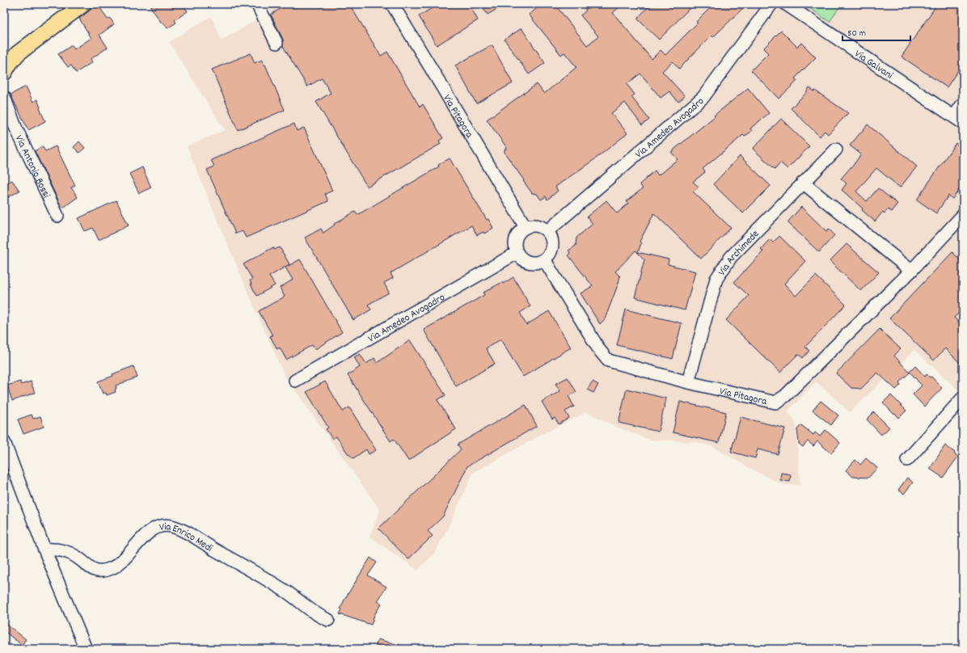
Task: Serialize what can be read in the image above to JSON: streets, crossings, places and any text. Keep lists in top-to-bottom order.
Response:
{
  "streets": {
    "street": [
      "Via Galvani",
      "Via Pitagora",
      "Via Amedeo Avogadro",
      "Via Antonio Rossi",
      "Via Archimede",
      "Via Enrico Medi"
    ]
  },
  "crossings": [
    ["Via Pitagora", "Via Amedeo Avogadro"],
    ["Via Pitagora", "Via Archimede"]
  ],
  "scale_bar": "50 m"
}
